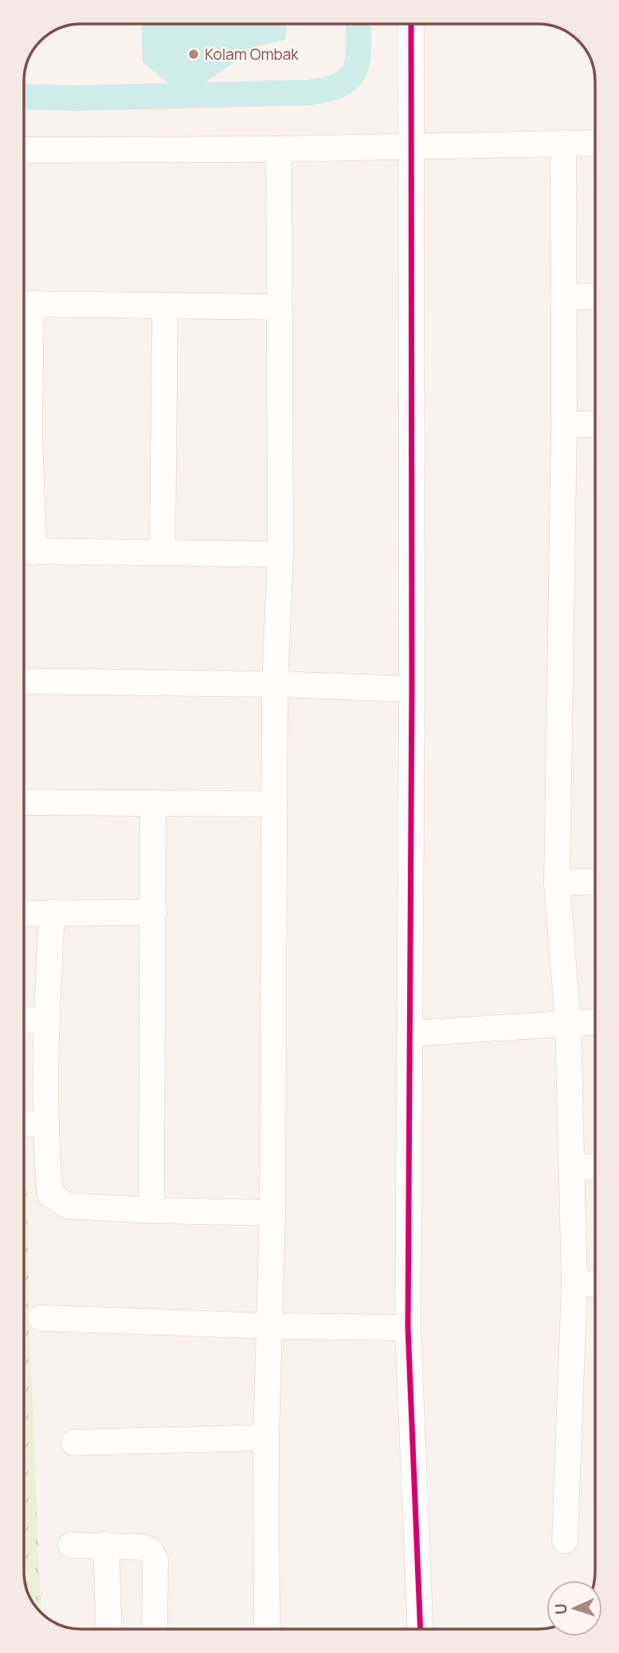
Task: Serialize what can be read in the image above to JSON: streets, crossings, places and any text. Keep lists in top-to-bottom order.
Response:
{
  "places": ["Kolam Ombak"],
  "north": "left"
}
